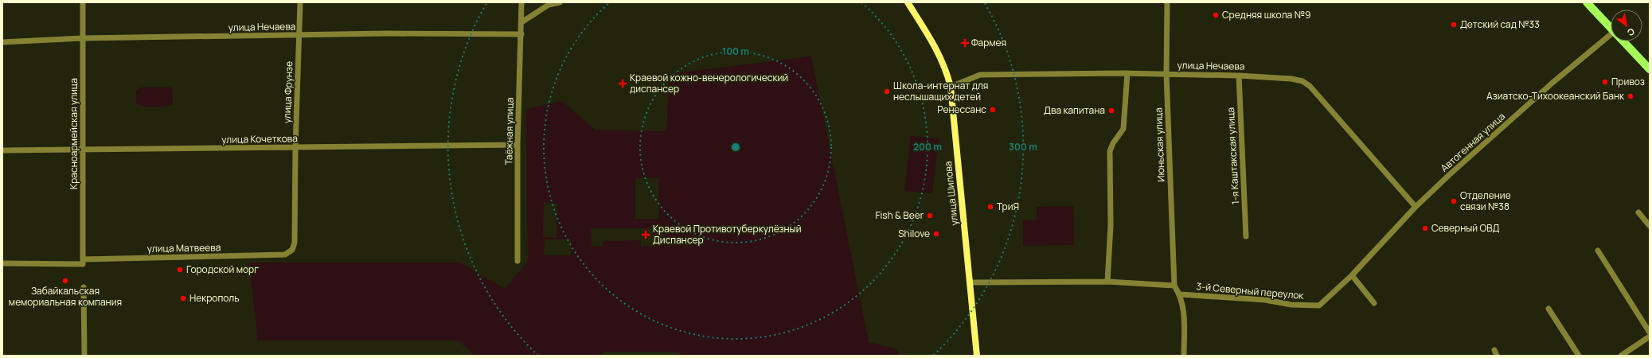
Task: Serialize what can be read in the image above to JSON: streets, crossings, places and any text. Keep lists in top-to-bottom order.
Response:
{
  "streets": {
    "main road": ["улица Шилова"],
    "street": [
      "улица Нечаева",
      "улица Фрунзе",
      "Таёжная улица",
      "Красноармейская улица",
      "улица Кочеткова",
      "Автогенная улица",
      "Июньская улица",
      "1-я Каштакская улица",
      "улица Матвеева",
      "3-й Северный переулок"
    ]
  },
  "crossings": [
    ["улица Нечаева", "улица Фрунзе"],
    ["улица Нечаева", "Таёжная улица"],
    ["улица Нечаева", "Красноармейская улица"],
    ["улица Нечаева", "Автогенная улица"],
    ["улица Нечаева", "Июньская улица"],
    ["улица Нечаева", "1-я Каштакская улица"],
    ["улица Нечаева", "улица Шилова"],
    ["улица Фрунзе", "улица Кочеткова"],
    ["улица Фрунзе", "улица Матвеева"],
    ["Таёжная улица", "улица Кочеткова"],
    ["Красноармейская улица", "улица Кочеткова"],
    ["Красноармейская улица", "улица Матвеева"],
    ["Автогенная улица", "3-й Северный переулок"]
  ],
  "places": {
    "other": [
      "Средняя школа №9",
      "Детский сад №33",
      "Привоз",
      "Школа-интернат для неслышащих детей",
      "Азиатско-Тихоокеанский Банк",
      "Ренессанс",
      "Два капитана",
      "Отделение связи №38",
      "ТриЯ",
      "Fish & Beer",
      "Северный ОВД",
      "Shilove",
      "Городской морг",
      "Забайкальская мемориальная компания",
      "Некрополь"
    ],
    "health": ["Фармея", "Краевой кожно-венерологический диспансер", "Краевой Противотуберкулёзный Диспансер"]
  },
  "north": "bottom right",
  "rings": ["100 m", "200 m", "300 m"]
}
